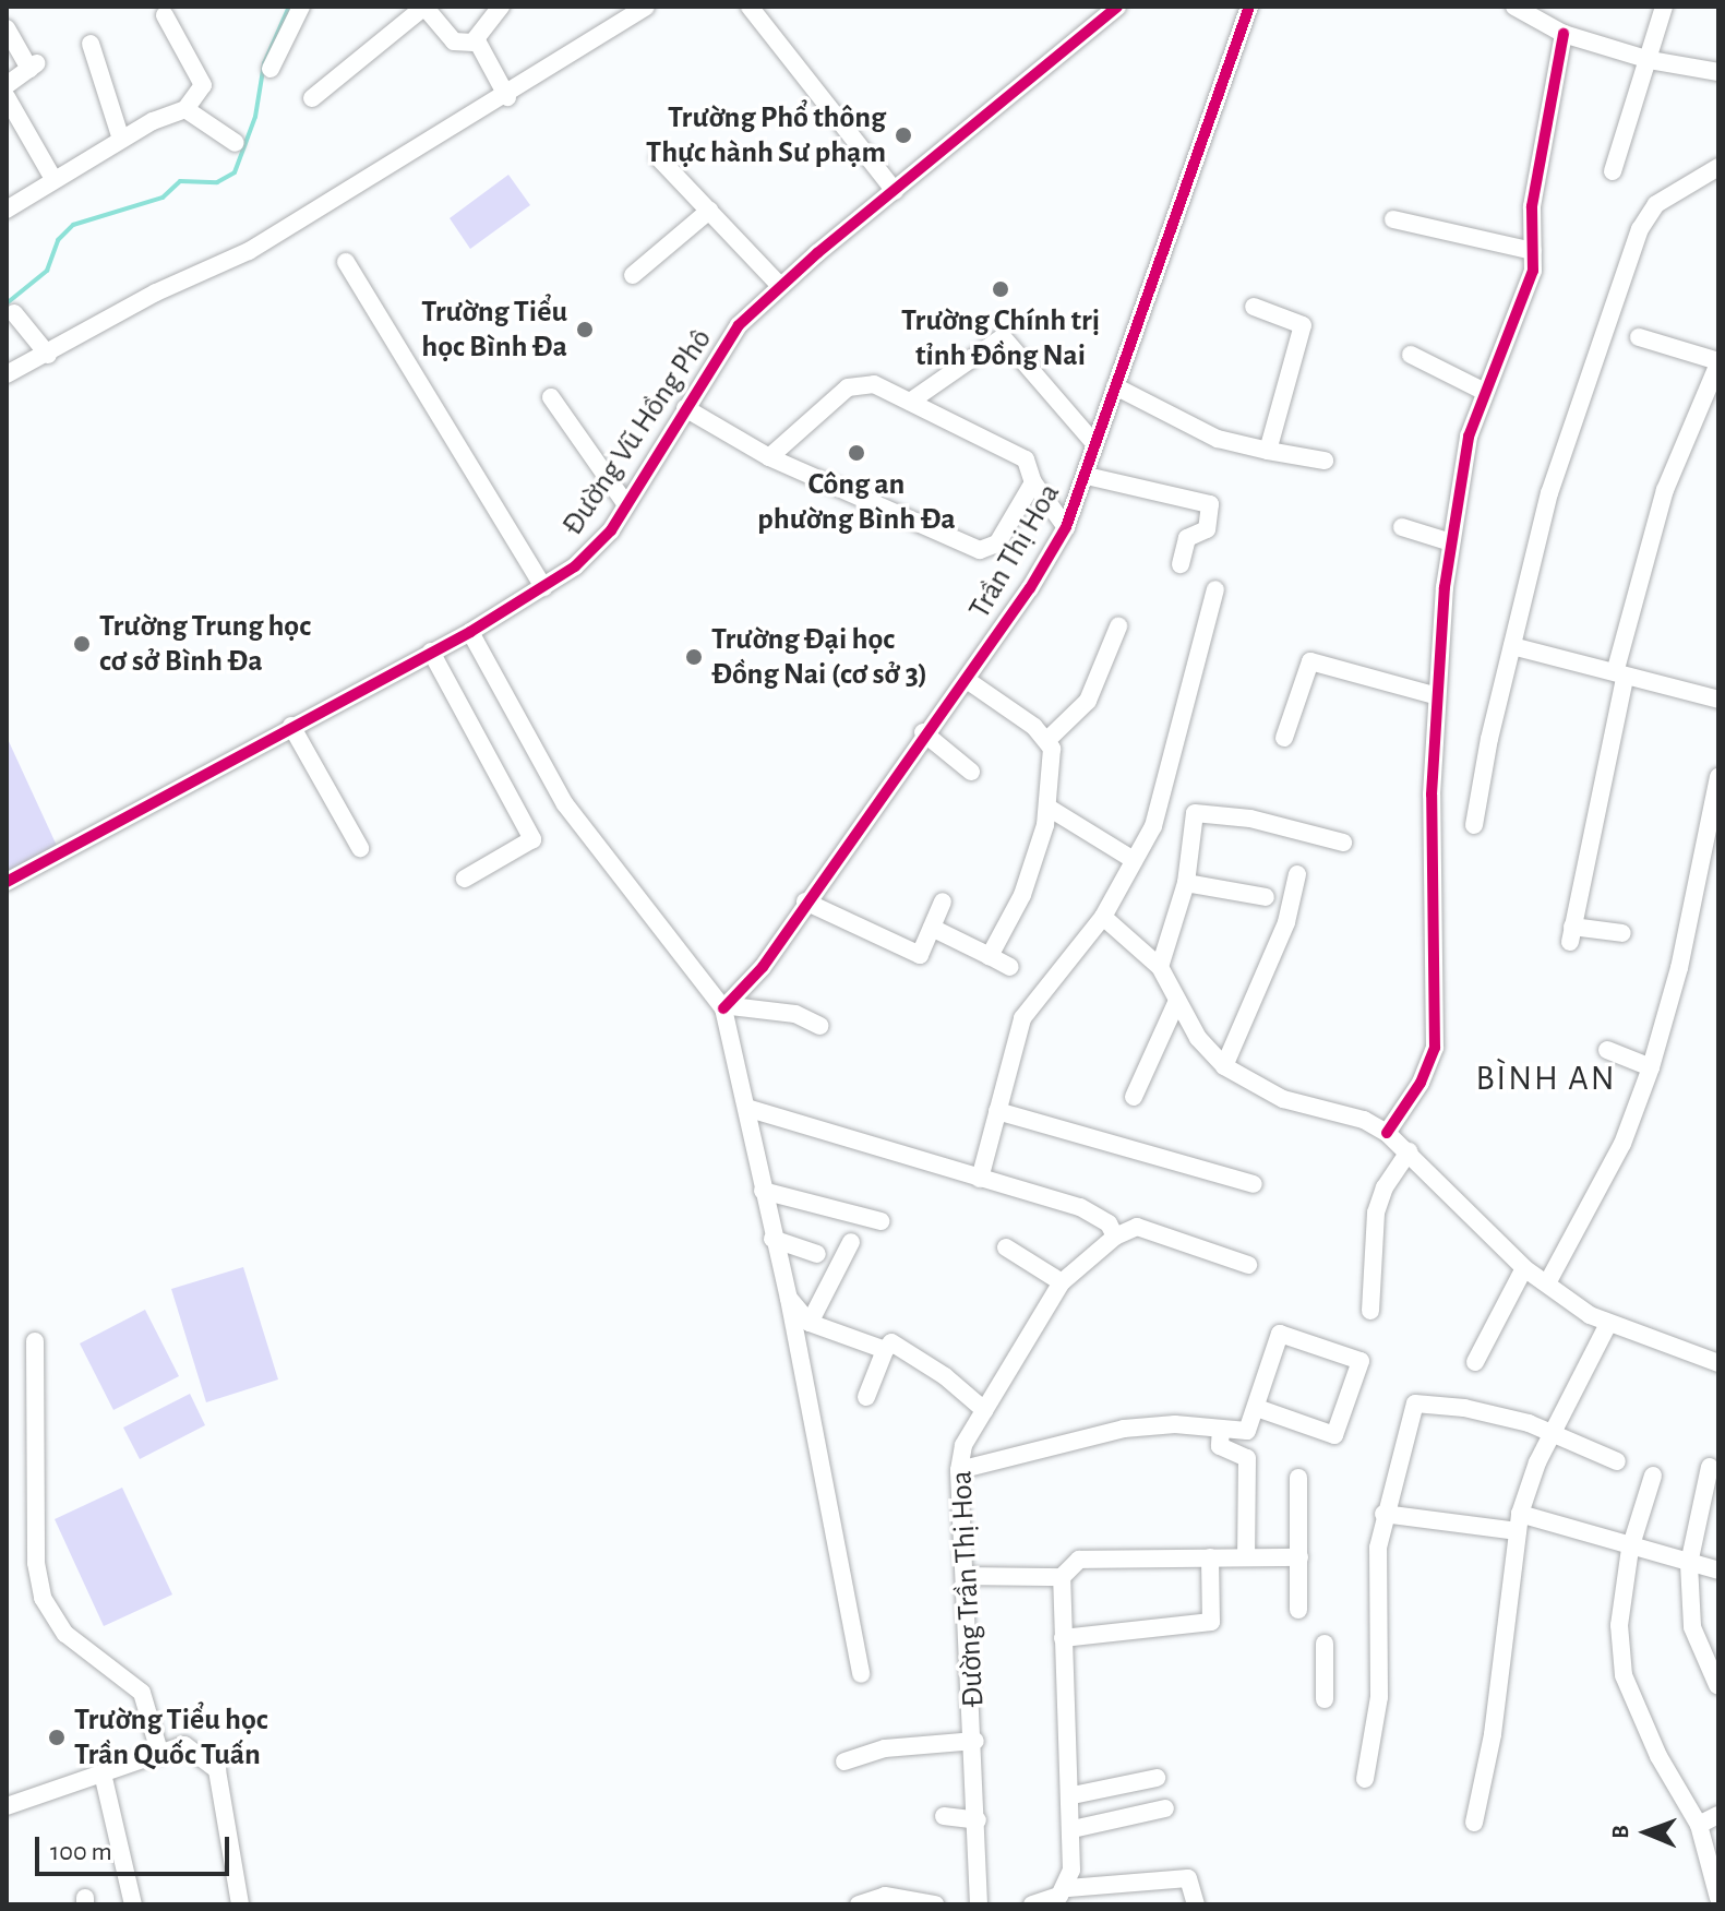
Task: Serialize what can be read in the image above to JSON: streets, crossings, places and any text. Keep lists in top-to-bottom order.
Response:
{
  "streets": {
    "street": ["Đường Vũ Hồng Phô", "Trần Thị Hoa", "Đường Trần Thị Hoa"]
  },
  "districts": ["BÌNH AN"],
  "places": [
    "Trường Phổ thông Thực hành Sư phạm",
    "Trường Chính trị tỉnh Đồng Nai",
    "Trường Tiểu học Bình Đa",
    "Công an phường Bình Đa",
    "Trường Trung học cơ sở Bình Đa",
    "Trường Đại học Đồng Nai (cơ sở 3)",
    "Trường Tiểu học Trần Quốc Tuấn"
  ],
  "scale_bar": "100 m",
  "north": "left"
}
